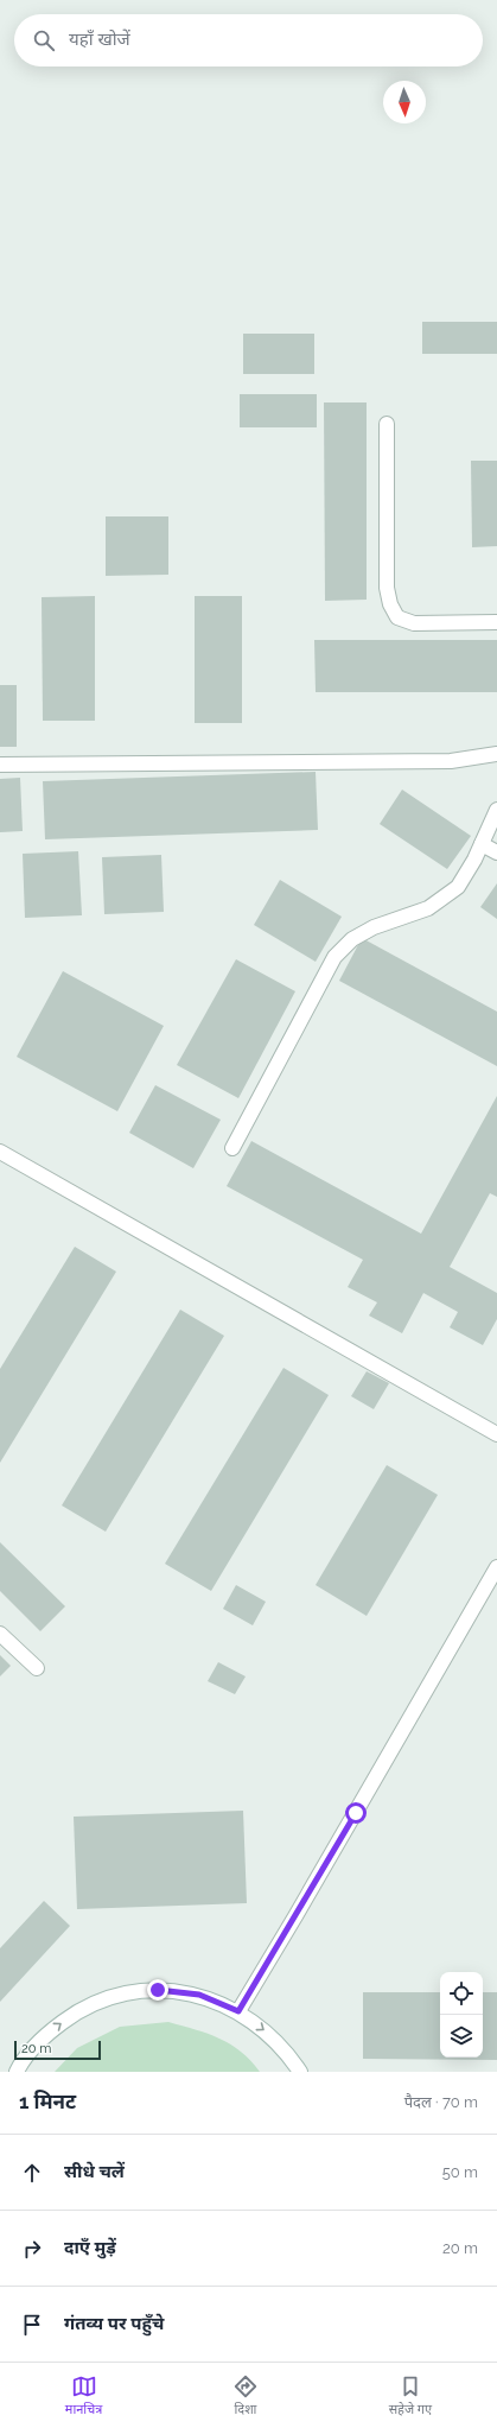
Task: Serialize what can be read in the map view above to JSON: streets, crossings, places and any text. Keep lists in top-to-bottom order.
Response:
{
  "scale_bar": "20 m",
  "north": "bottom",
  "page": {
    "search": "यहाँ खोजें",
    "scale": "20 m",
    "heading": ["1 मिनट", "पैदल · 70 m"],
    "list": [
      ["सीधे चलें", "50 m"],
      ["दाएँ मुड़ें", "20 m"],
      "गंतव्य पर पहुँचे"
    ],
    "nav": ["मानचित्र", "दिशा", "सहेजे गए"]
  }
}
